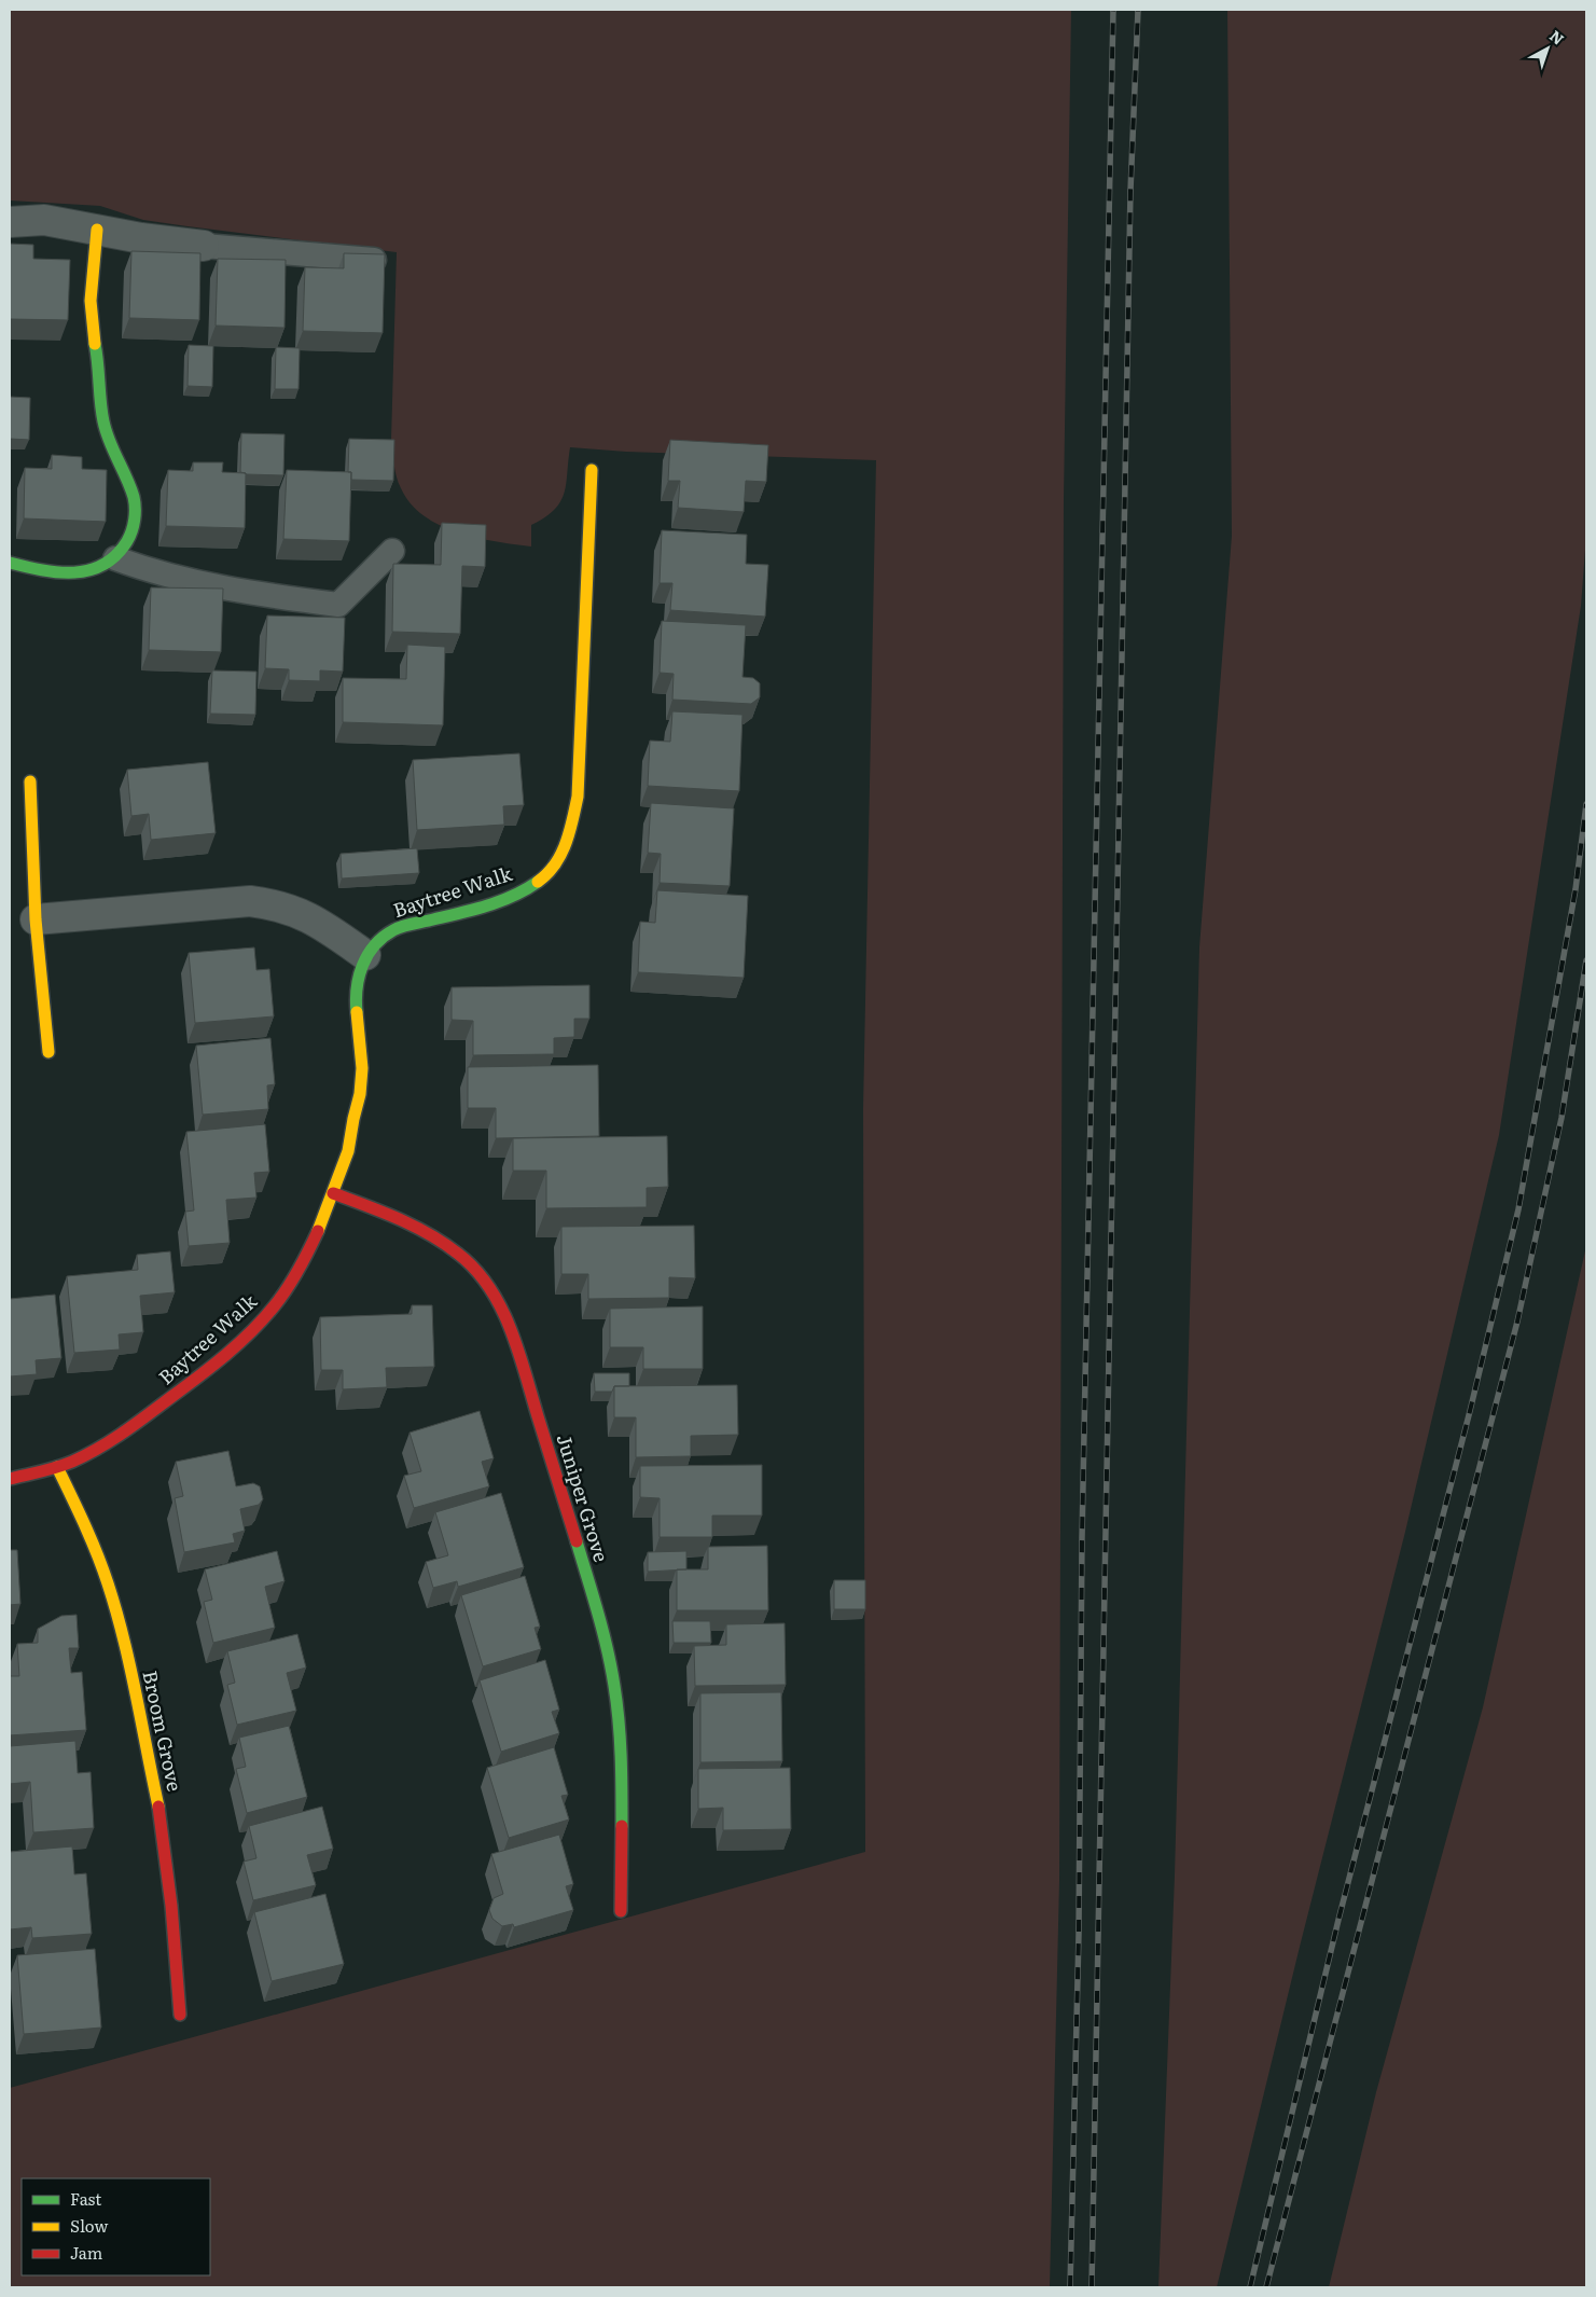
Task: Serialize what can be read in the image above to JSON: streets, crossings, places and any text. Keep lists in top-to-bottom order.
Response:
{
  "streets": {
    "street": ["Baytree Walk", "Juniper Grove", "Broom Grove"]
  },
  "crossings": [
    ["Baytree Walk", "Juniper Grove"],
    ["Baytree Walk", "Broom Grove"]
  ],
  "legend": ["Fast", "Slow", "Jam"],
  "north": "top right"
}
